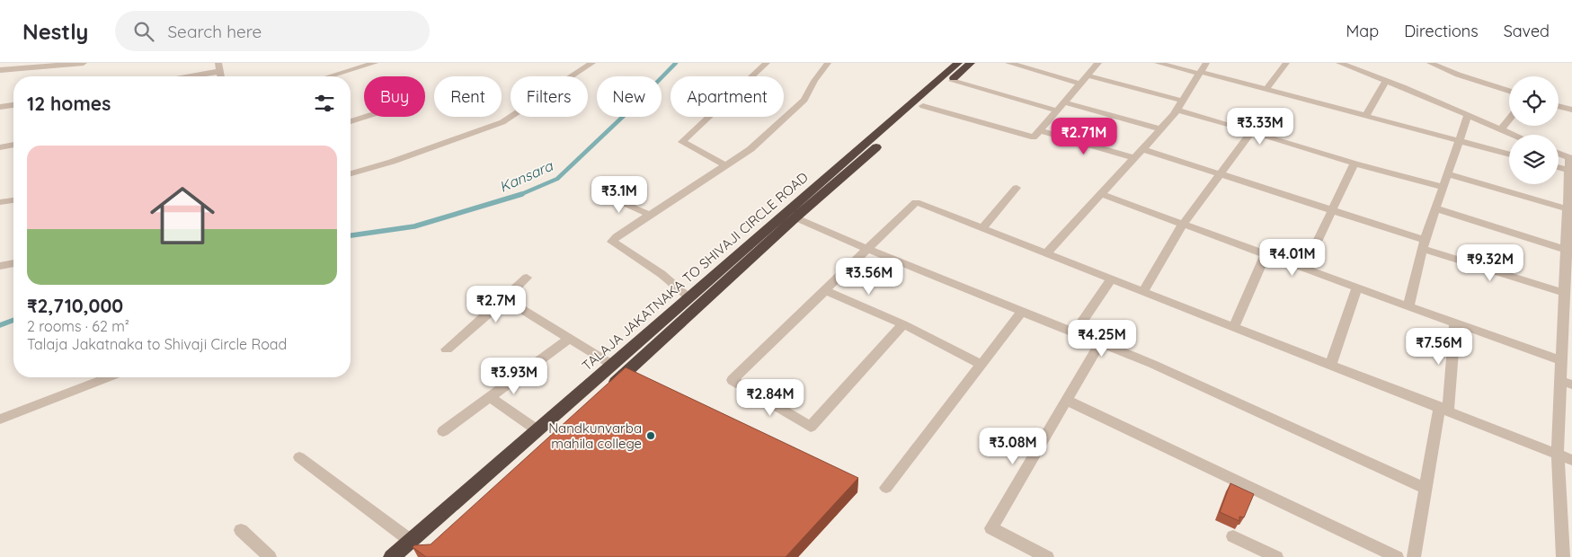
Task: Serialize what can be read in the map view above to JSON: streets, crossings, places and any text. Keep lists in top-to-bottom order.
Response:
{
  "streets": {
    "highway": ["TALAJA JAKATNAKA TO SHIVAJI CIRCLE ROAD"]
  },
  "water": ["Kansara"],
  "places": ["Nandkunvarba mahila college"],
  "page": {
    "header": "Nestly",
    "search": "Search here",
    "nav": ["Map", "Directions", "Saved"],
    "chip": [
      "Buy",
      "Rent",
      "Filters",
      "New",
      "Apartment"
    ],
    "heading": "12 homes",
    "price": [
      "₹3.33M",
      "₹2.71M",
      "₹3.1M",
      "₹4.01M",
      "₹9.32M",
      "₹3.56M",
      "₹2.7M",
      "₹4.25M",
      "₹7.56M",
      "₹3.93M",
      "₹2.84M",
      "₹3.08M"
    ],
    "list": [
      {
        "name": "₹2,710,000",
        "note": "2 rooms · 62 m² · Talaja Jakatnaka to Shivaji Circle Road"
      }
    ]
  }
}
